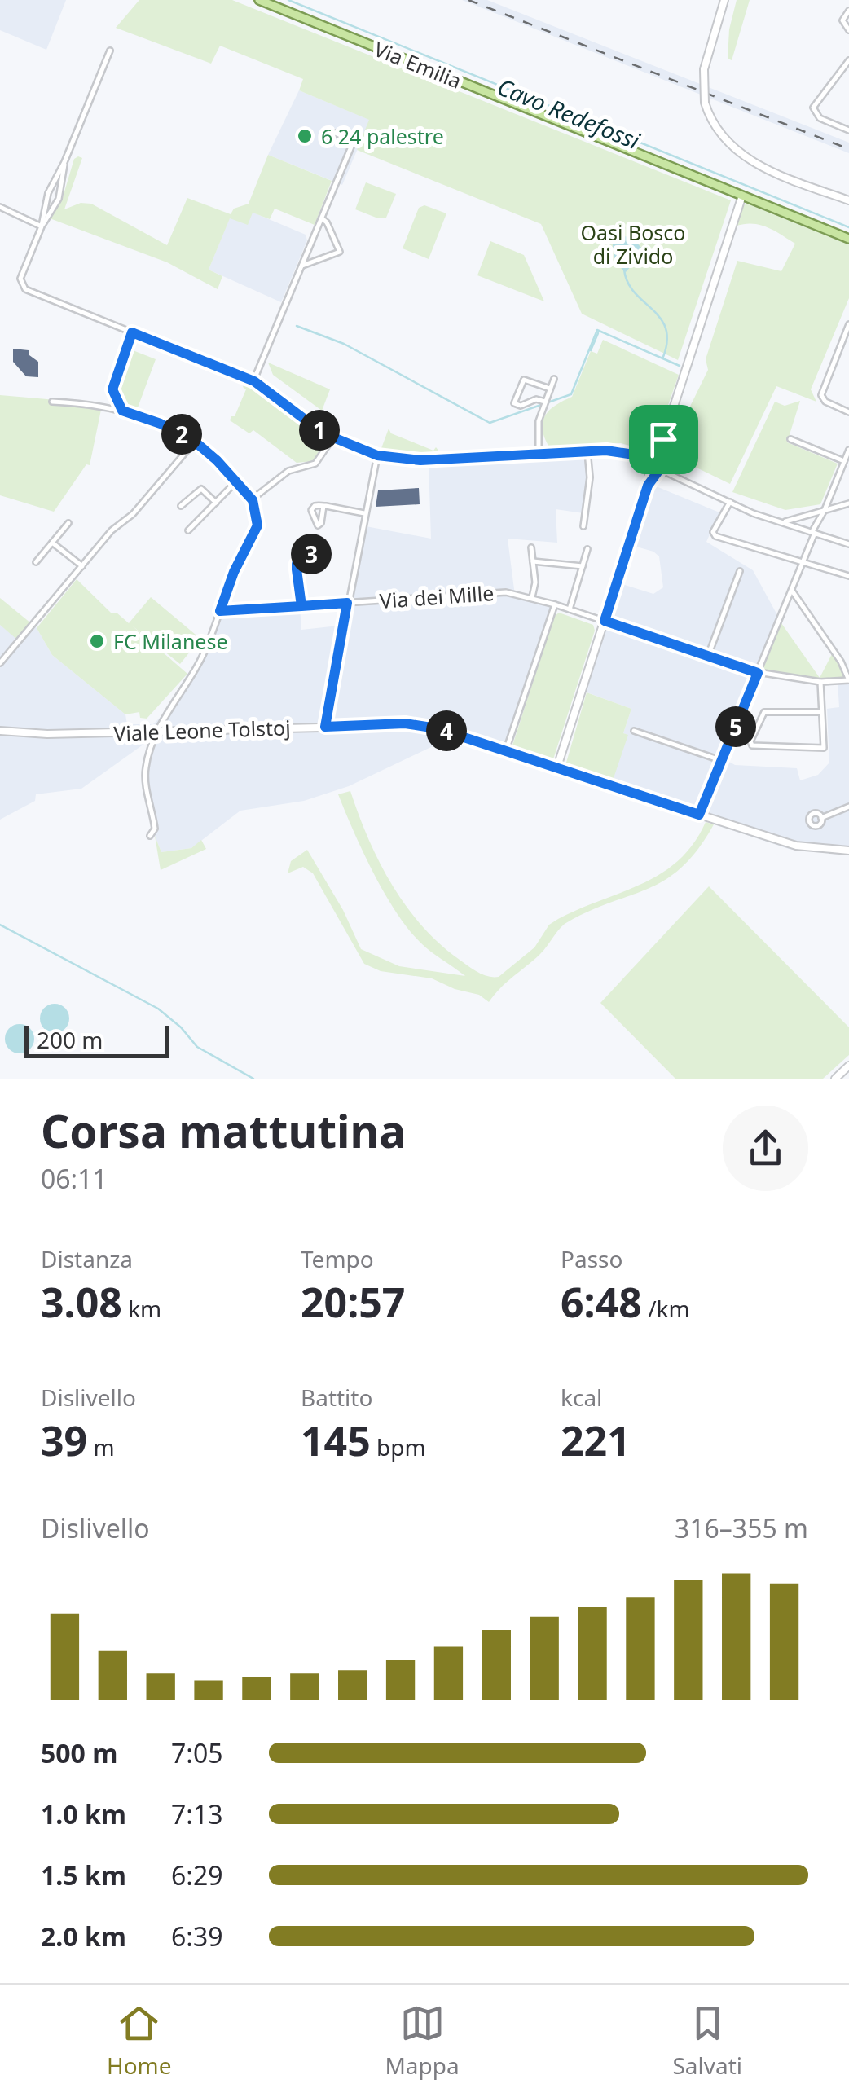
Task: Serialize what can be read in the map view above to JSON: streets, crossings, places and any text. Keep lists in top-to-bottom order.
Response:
{
  "streets": {
    "main road": ["Via Emilia"],
    "street": ["Via dei Mille", "Viale Leone Tolstoj"]
  },
  "water": ["Cavo Redefossi"],
  "parks": ["Oasi Bosco di Zivido"],
  "places": ["6 24 palestre", "FC Milanese"],
  "scale_bar": "200 m",
  "page": {
    "pins": [
      "1",
      "2",
      "3",
      "5",
      "4"
    ],
    "scale": "200 m",
    "heading": ["Corsa mattutina", "06:11"],
    "stats": [
      ["Distanza", "3.08 km"],
      ["Tempo", "20:57"],
      ["Passo", "6:48 /km"],
      ["Dislivello", "39 m"],
      ["Battito", "145 bpm"],
      ["kcal", "221"]
    ],
    "chart": ["Dislivello", "316–355 m"],
    "list": [
      {
        "name": "500 m",
        "note": "7:05"
      },
      {
        "name": "1.0 km",
        "note": "7:13"
      },
      {
        "name": "1.5 km",
        "note": "6:29"
      },
      {
        "name": "2.0 km",
        "note": "6:39"
      }
    ],
    "tabs": ["Home", "Mappa", "Salvati"]
  }
}
